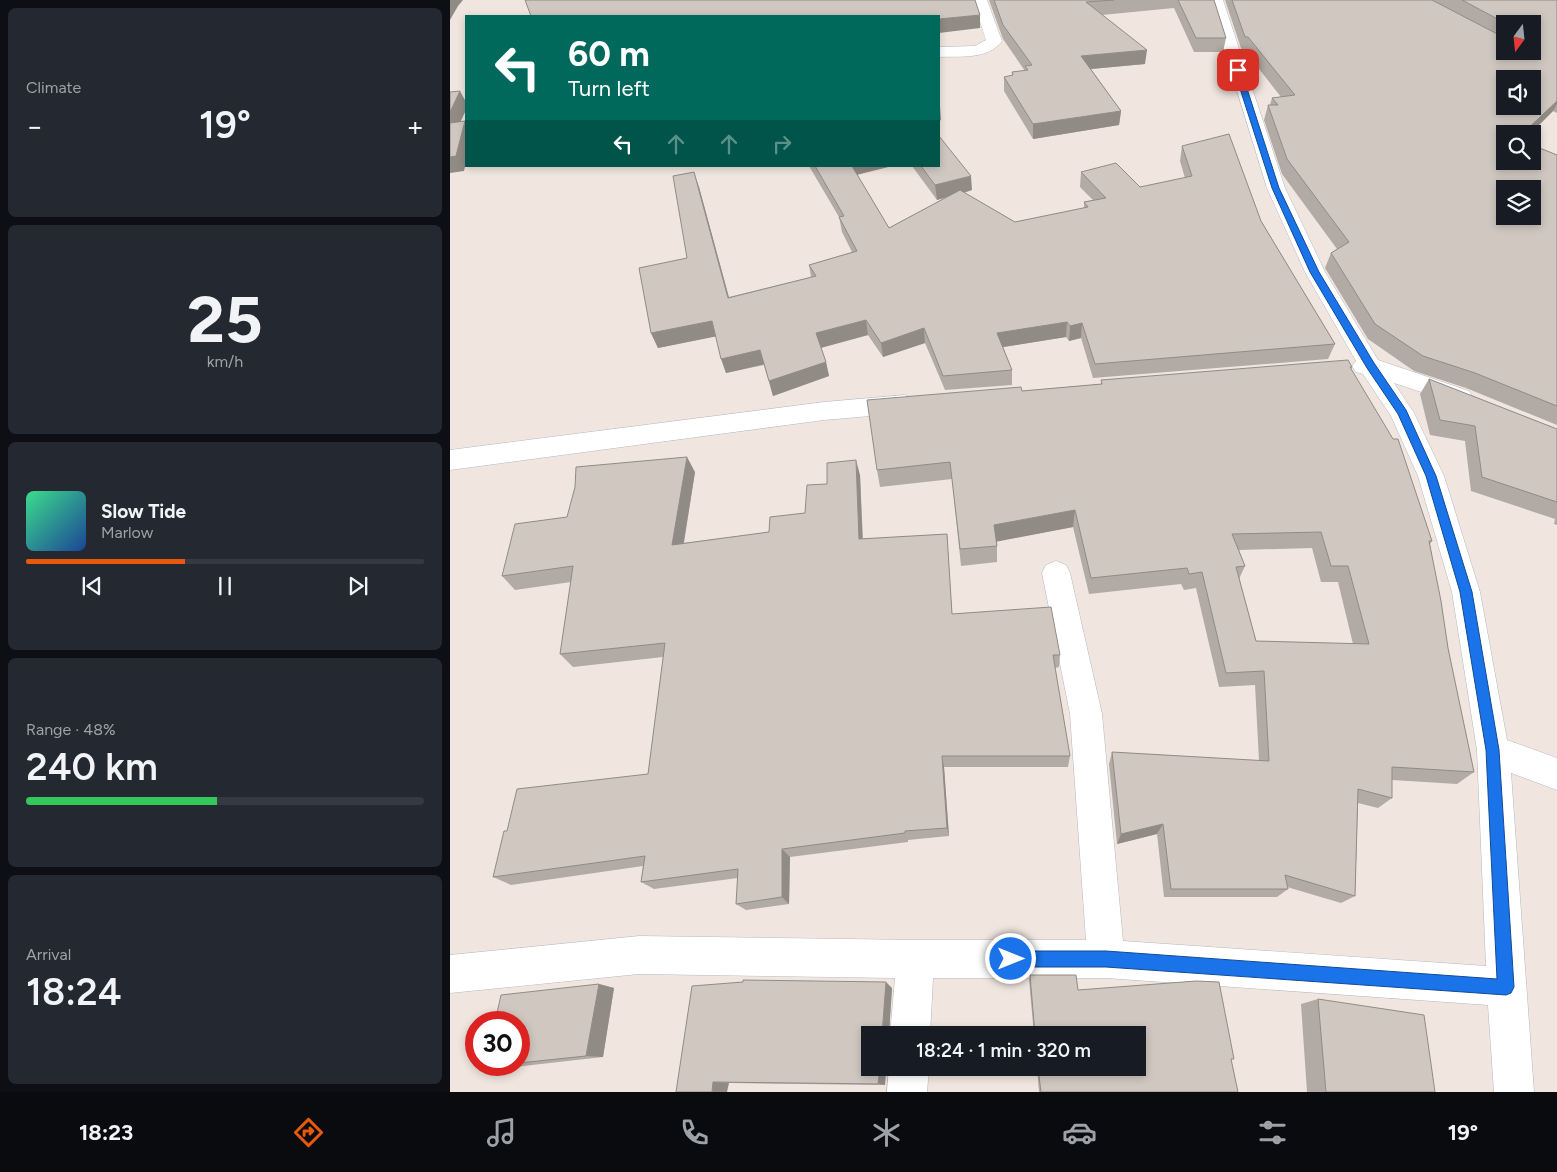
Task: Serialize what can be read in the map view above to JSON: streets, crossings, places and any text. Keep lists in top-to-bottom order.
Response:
{
  "north": "bottom",
  "page": {
    "tile": [
      "Climate",
      ["25", "km/h"],
      ["Range · 48%", "240 km"],
      ["Arrival", "18:24"]
    ],
    "turn": ["60 m", "Turn left"],
    "heat": ["−", "19°", "+"],
    "song": ["Slow Tide", "Marlow"],
    "limit": "30",
    "trip": "18:24 · 1 min · 320 m",
    "tabs": ["18:23", "19°"]
  }
}
